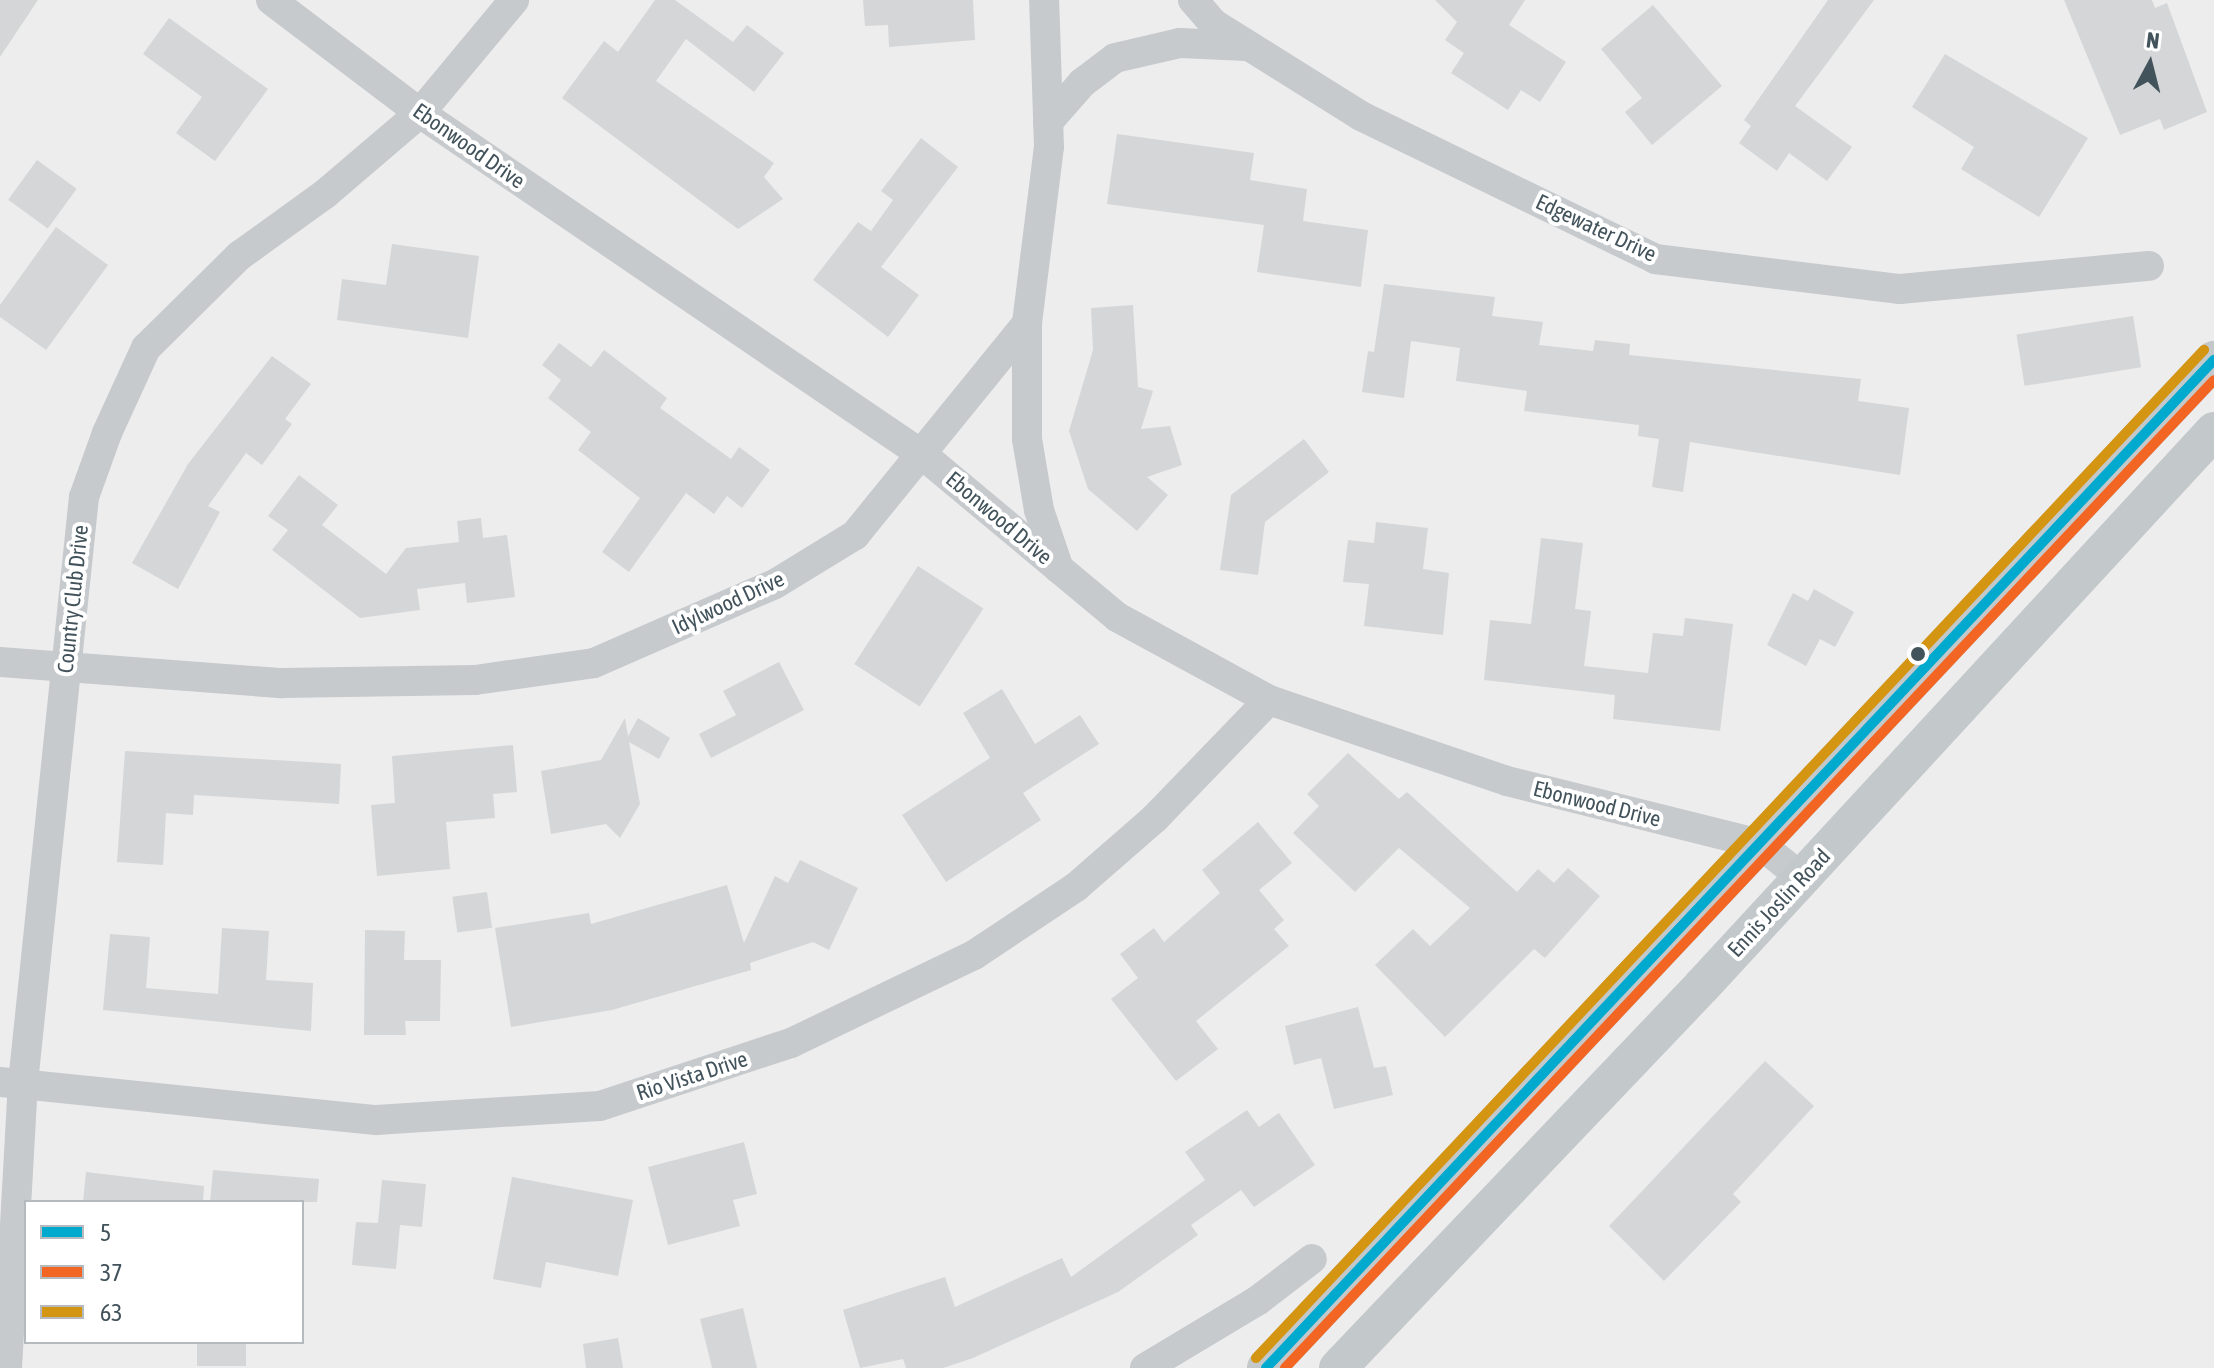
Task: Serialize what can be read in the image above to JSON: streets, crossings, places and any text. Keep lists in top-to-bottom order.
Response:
{
  "streets": {
    "main road": ["Ennis Joslin Road"],
    "street": [
      "Ebonwood Drive",
      "Edgewater Drive",
      "Country Club Drive",
      "Idylwood Drive",
      "Rio Vista Drive"
    ]
  },
  "crossings": [
    ["Ebonwood Drive", "Country Club Drive"],
    ["Ebonwood Drive", "Idylwood Drive"],
    ["Ebonwood Drive", "Ennis Joslin Road"],
    ["Ebonwood Drive", "Rio Vista Drive"],
    ["Country Club Drive", "Idylwood Drive"],
    ["Country Club Drive", "Rio Vista Drive"]
  ],
  "lines": ["transit line 63", "transit line 5", "transit line 37"],
  "legend": ["5", "37", "63"],
  "north": "top"
}
